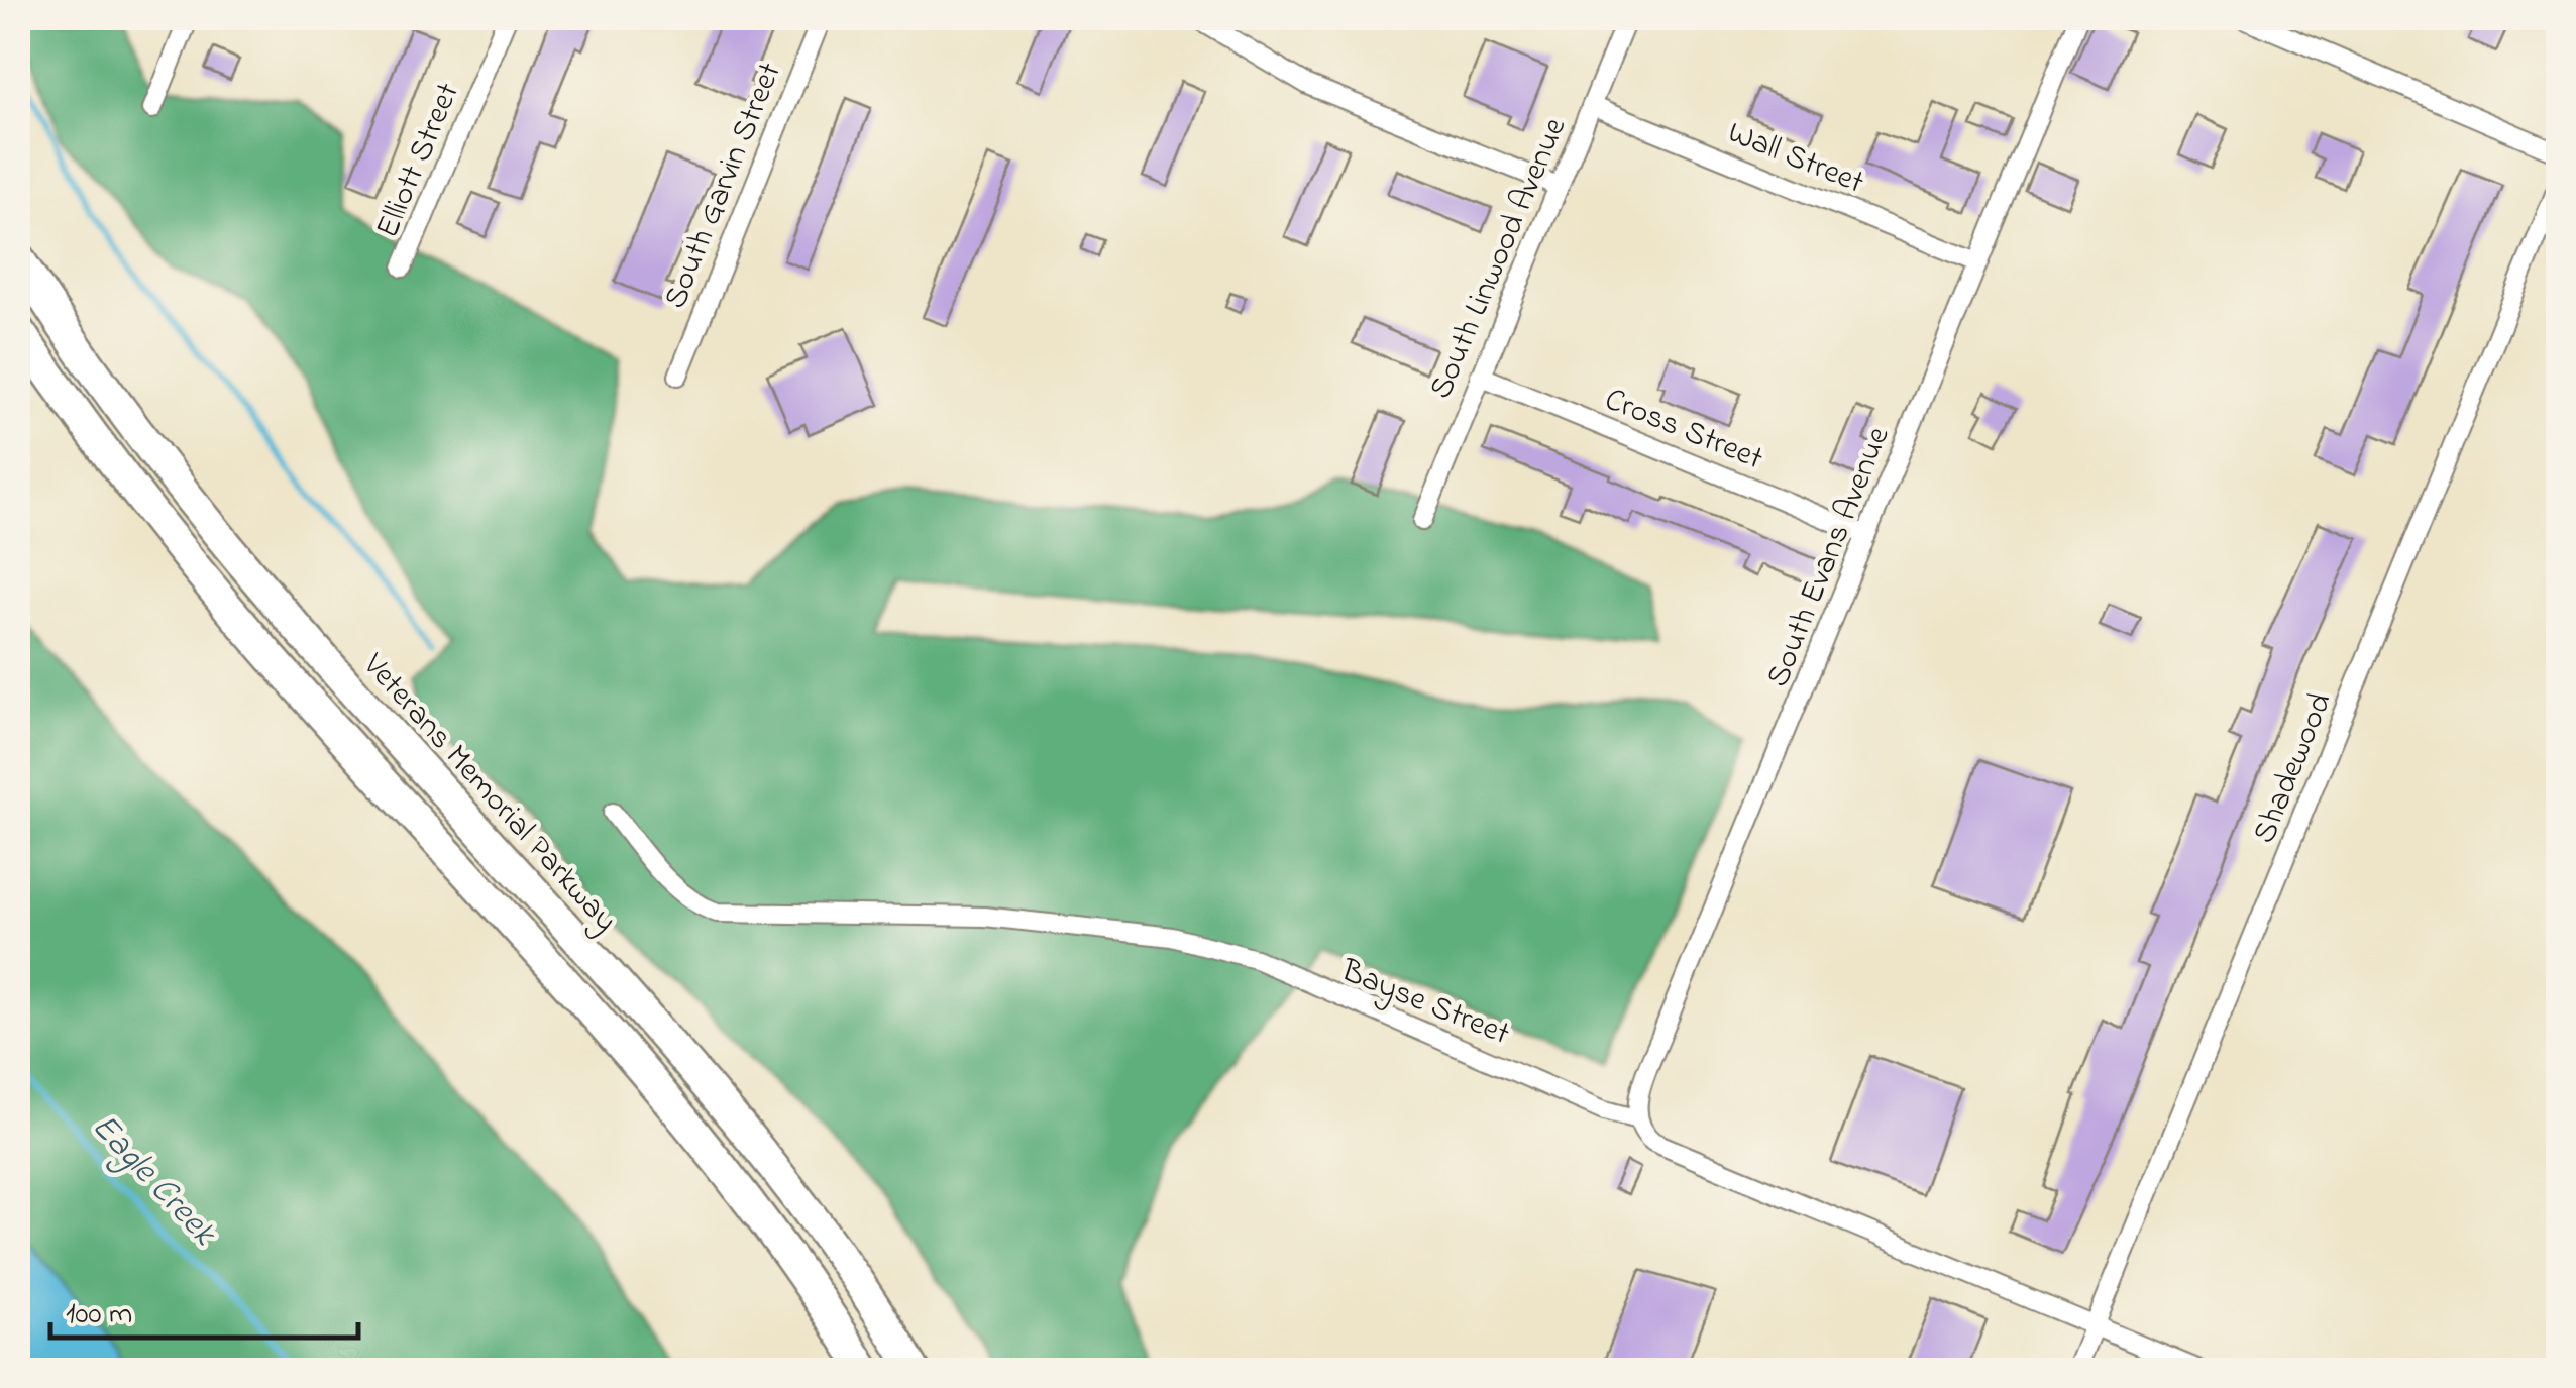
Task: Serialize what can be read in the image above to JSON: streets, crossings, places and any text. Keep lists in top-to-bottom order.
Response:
{
  "streets": {
    "highway": ["Veterans Memorial Parkway"],
    "street": [
      "Wall Street",
      "Elliott Street",
      "South Garvin Street",
      "South Linwood Avenue",
      "Cross Street",
      "South Evans Avenue",
      "Shadewood",
      "Bayse Street"
    ]
  },
  "crossings": [
    ["Wall Street", "South Linwood Avenue"],
    ["Wall Street", "South Evans Avenue"],
    ["South Linwood Avenue", "Cross Street"],
    ["Cross Street", "South Evans Avenue"],
    ["South Evans Avenue", "Bayse Street"],
    ["Shadewood", "Bayse Street"]
  ],
  "water": ["Eagle Creek"],
  "scale_bar": "100 m"
}
